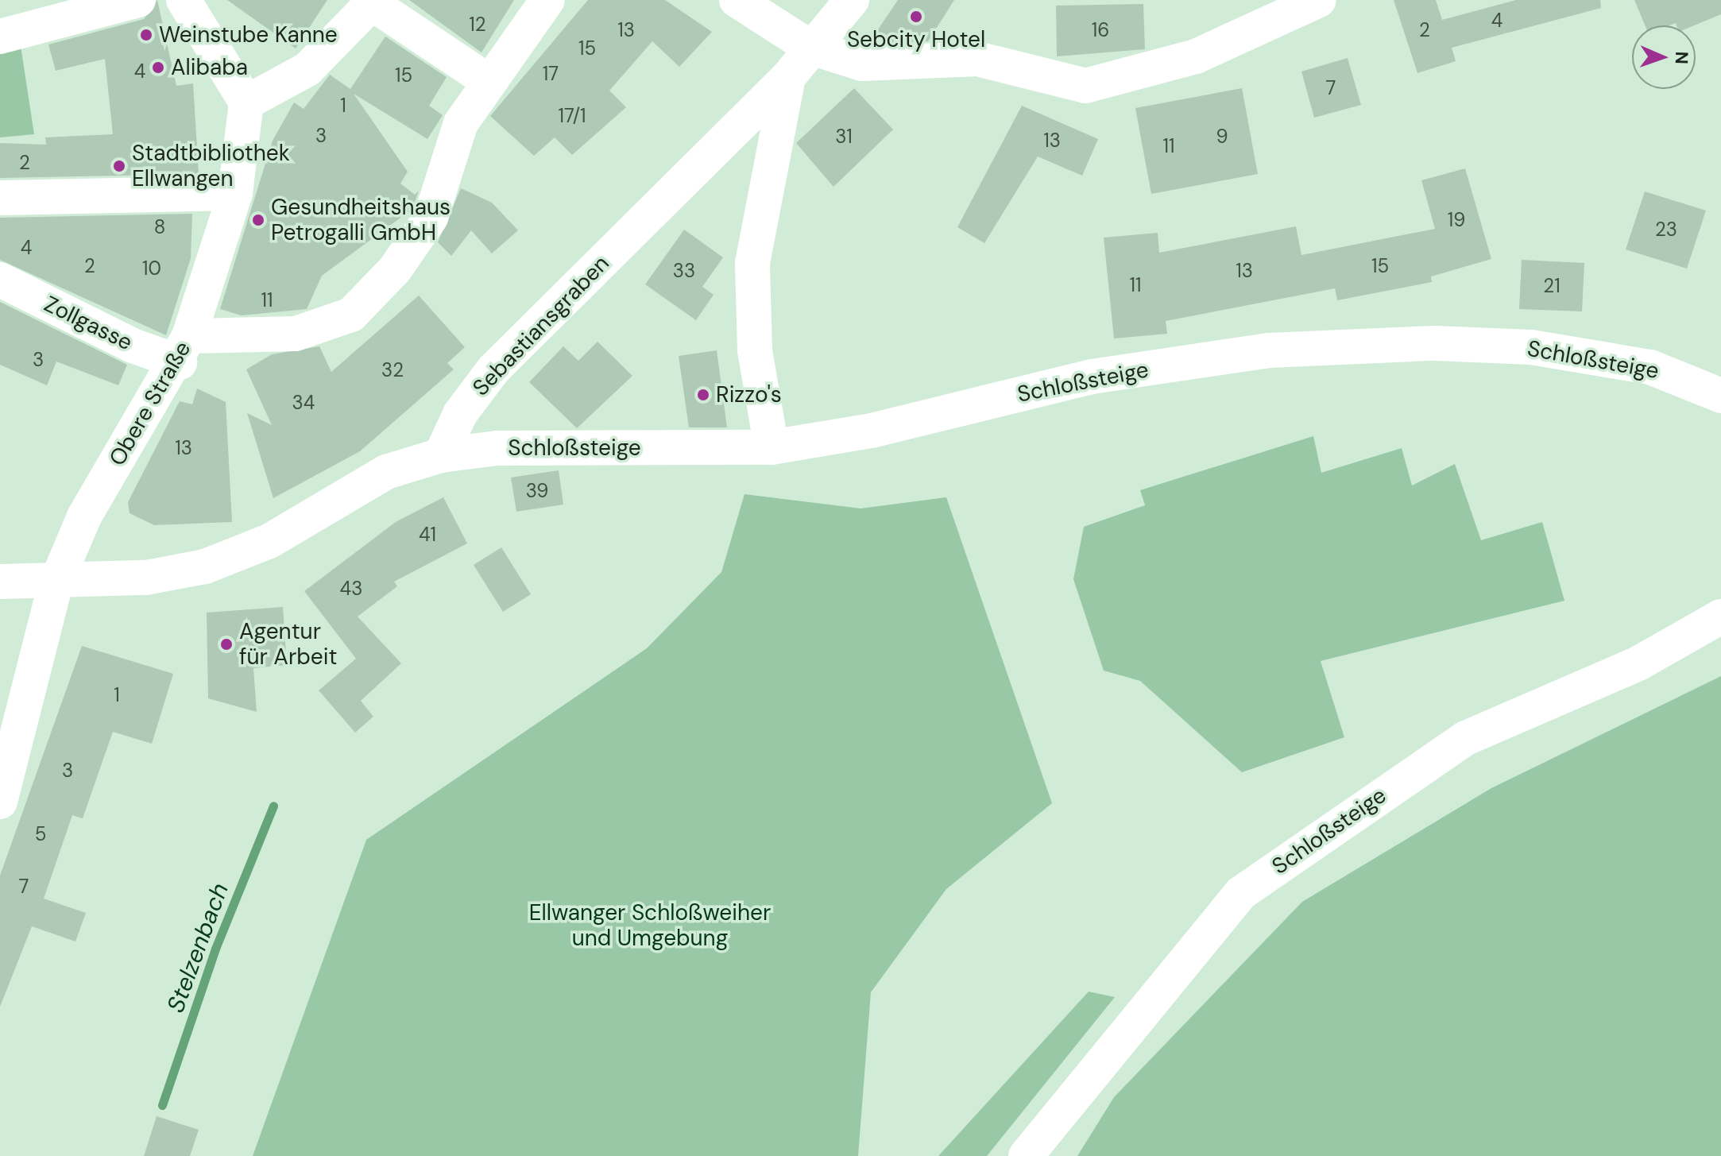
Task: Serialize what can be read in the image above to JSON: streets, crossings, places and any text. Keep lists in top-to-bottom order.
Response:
{
  "streets": {
    "street": [
      "Zollgasse",
      "Sebastiansgraben",
      "Schloßsteige",
      "Obere Straße"
    ]
  },
  "crossings": [
    ["Zollgasse", "Obere Straße"],
    ["Sebastiansgraben", "Schloßsteige"]
  ],
  "water": ["Stelzenbach"],
  "parks": ["Ellwanger Schloßweiher und Umgebung"],
  "places": [
    "Sebcity Hotel",
    "Weinstube Kanne",
    "Alibaba",
    "Stadtbibliothek Ellwangen",
    "Gesundheitshaus Petrogalli GmbH",
    "Rizzo's",
    "Agentur für Arbeit"
  ],
  "house_numbers": [
    "4",
    "12",
    "13",
    "16",
    "2",
    "15",
    "4",
    "17",
    "15",
    "7",
    "1",
    "17/1",
    "3",
    "31",
    "9",
    "13",
    "11",
    "2",
    "19",
    "8",
    "23",
    "4",
    "2",
    "15",
    "10",
    "33",
    "13",
    "11",
    "21",
    "11",
    "3",
    "32",
    "34",
    "13",
    "39",
    "41",
    "43",
    "1",
    "3",
    "5",
    "7"
  ],
  "north": "right"
}
